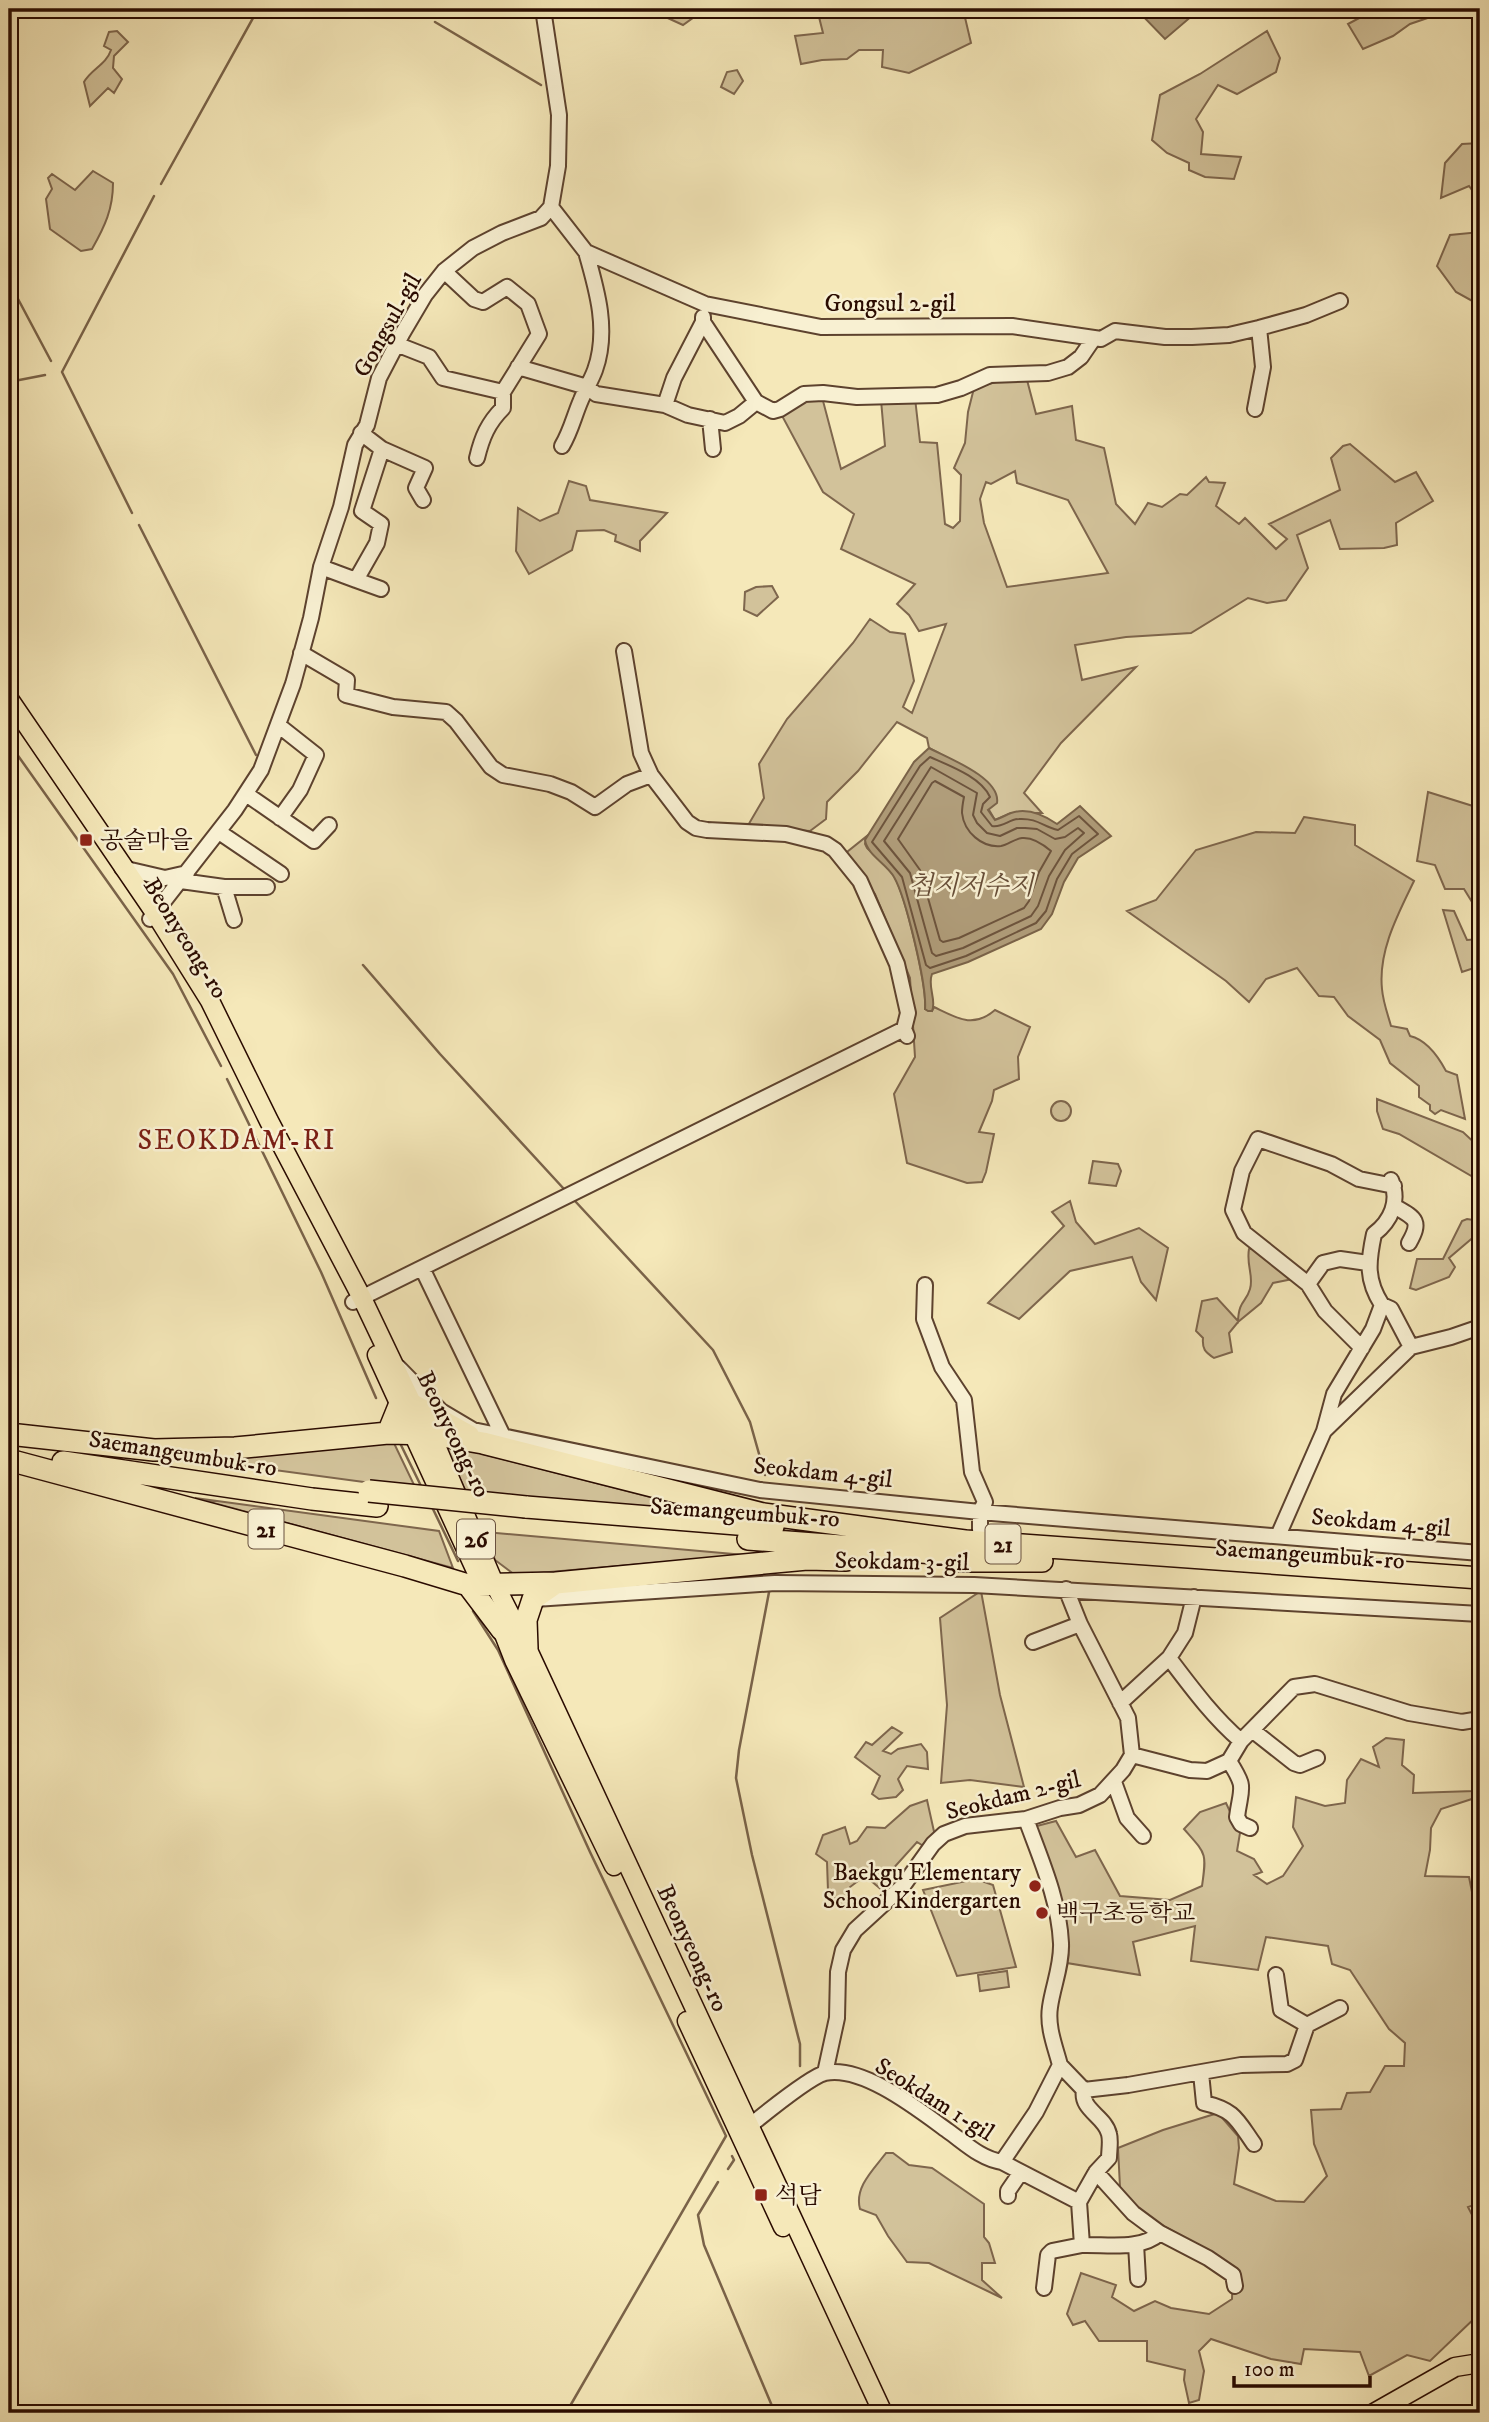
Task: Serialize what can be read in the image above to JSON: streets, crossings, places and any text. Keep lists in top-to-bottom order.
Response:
{
  "streets": {
    "highway": ["Saemangeumbuk-ro", "21"],
    "main road": ["Beonyeong-ro", "26"],
    "street": [
      "Gongsul 2-gil",
      "Gongsul-gil",
      "Seokdam 4-gil",
      "Seokdam 3-gil",
      "Seokdam 2-gil",
      "Seokdam 1-gil"
    ]
  },
  "crossings": [
    ["Gongsul 2-gil", "Gongsul-gil"],
    ["Gongsul-gil", "Beonyeong-ro"],
    ["Beonyeong-ro", "Seokdam 4-gil"],
    ["Beonyeong-ro", "21"],
    ["Saemangeumbuk-ro", "21"],
    ["Seokdam 4-gil", "21"],
    ["21", "Seokdam 3-gil"],
    ["Seokdam 2-gil", "Seokdam 1-gil"]
  ],
  "districts": ["SEOKDAM-RI"],
  "water": ["첩지저수지"],
  "places": {
    "transit": ["공술마을", "석담"],
    "other": ["Baekgu Elementary School Kindergarten", "백구초등학교"]
  },
  "scale_bar": "100 m"
}
